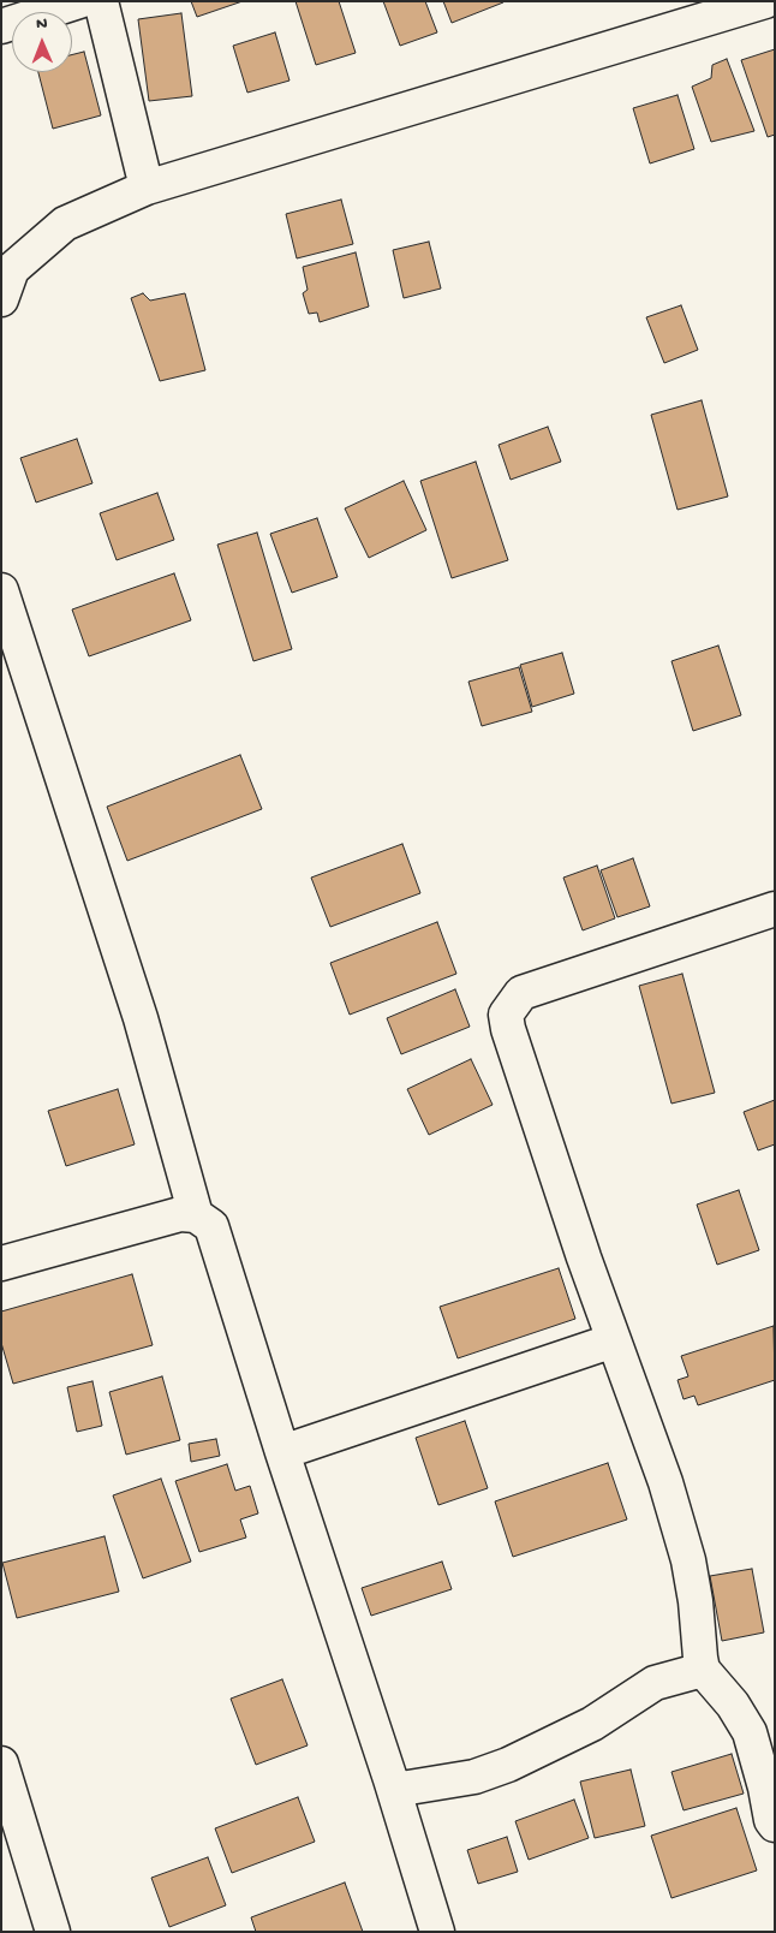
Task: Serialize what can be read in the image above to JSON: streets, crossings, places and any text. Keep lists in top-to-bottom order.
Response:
{
  "north": "top"
}
